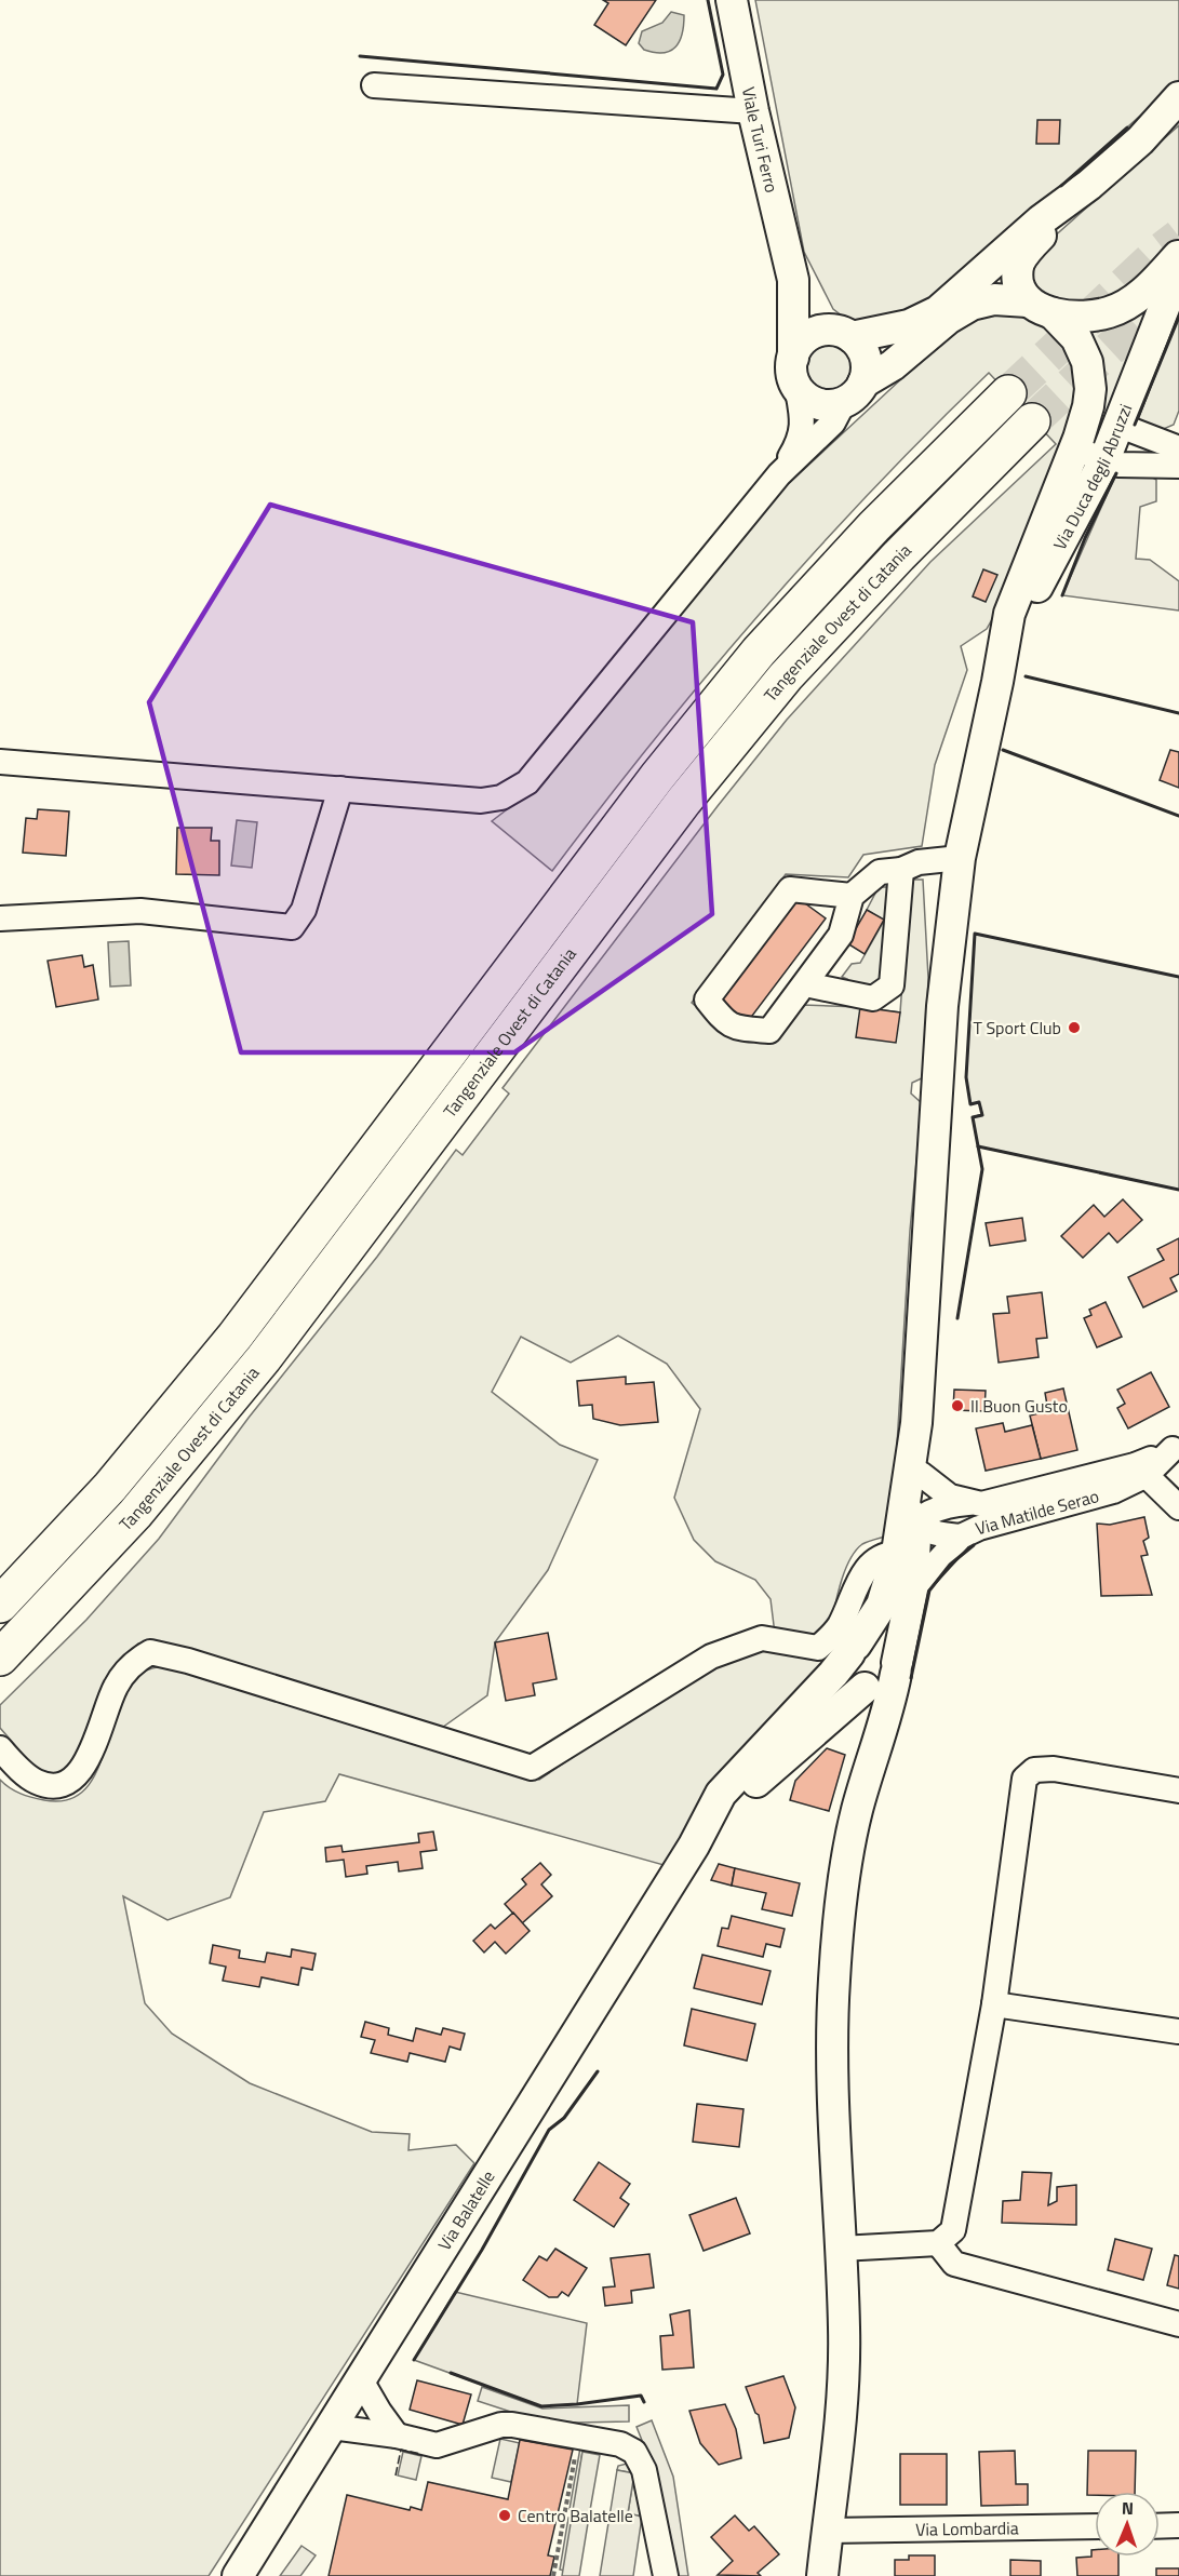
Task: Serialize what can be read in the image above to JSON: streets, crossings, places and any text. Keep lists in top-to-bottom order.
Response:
{
  "streets": {
    "highway": ["Tangenziale Ovest di Catania"],
    "main road": ["Viale Turi Ferro", "Via Duca degli Abruzzi", "Via Balatelle"],
    "street": ["Via Matilde Serao", "Via Lombardia"]
  },
  "places": ["T Sport Club", "Il Buon Gusto", "Centro Balatelle"],
  "north": "top"
}
